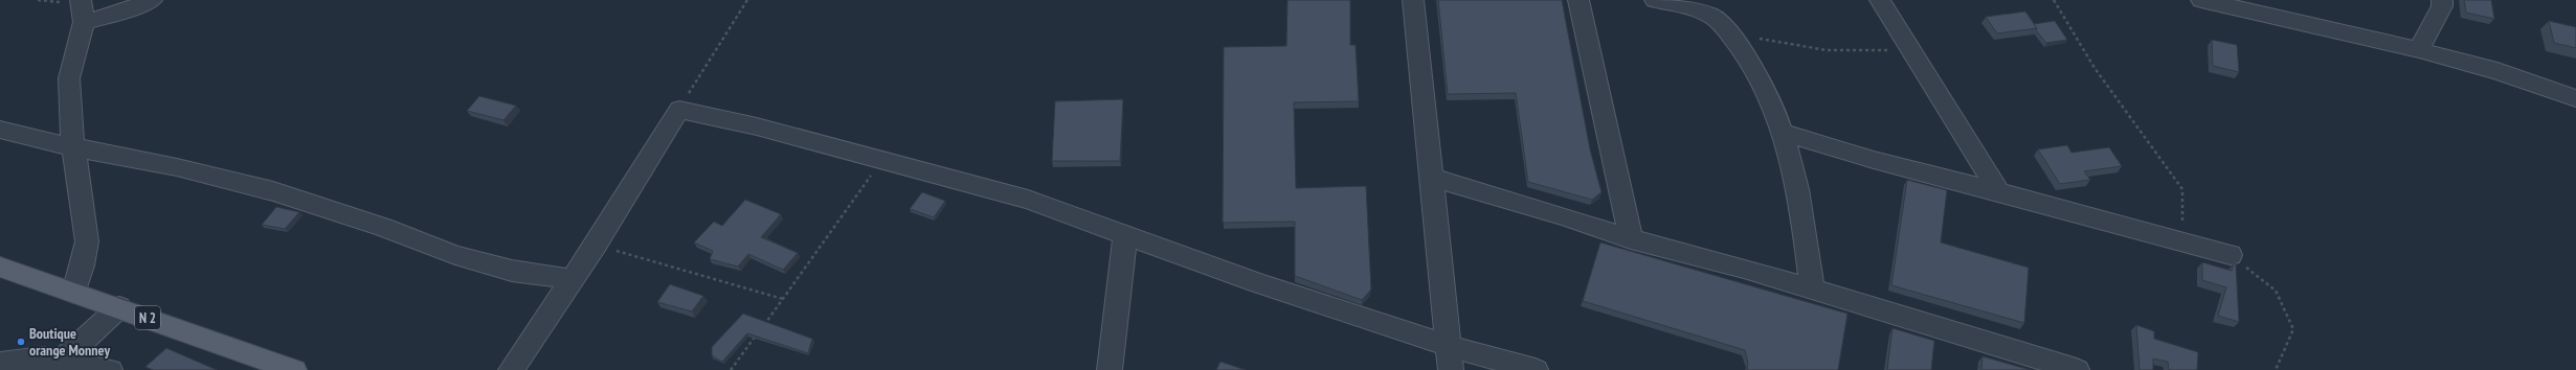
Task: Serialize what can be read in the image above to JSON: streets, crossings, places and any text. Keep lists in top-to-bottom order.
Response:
{
  "streets": {
    "main road": ["N 2"]
  },
  "places": ["Boutique orange Monney"]
}
